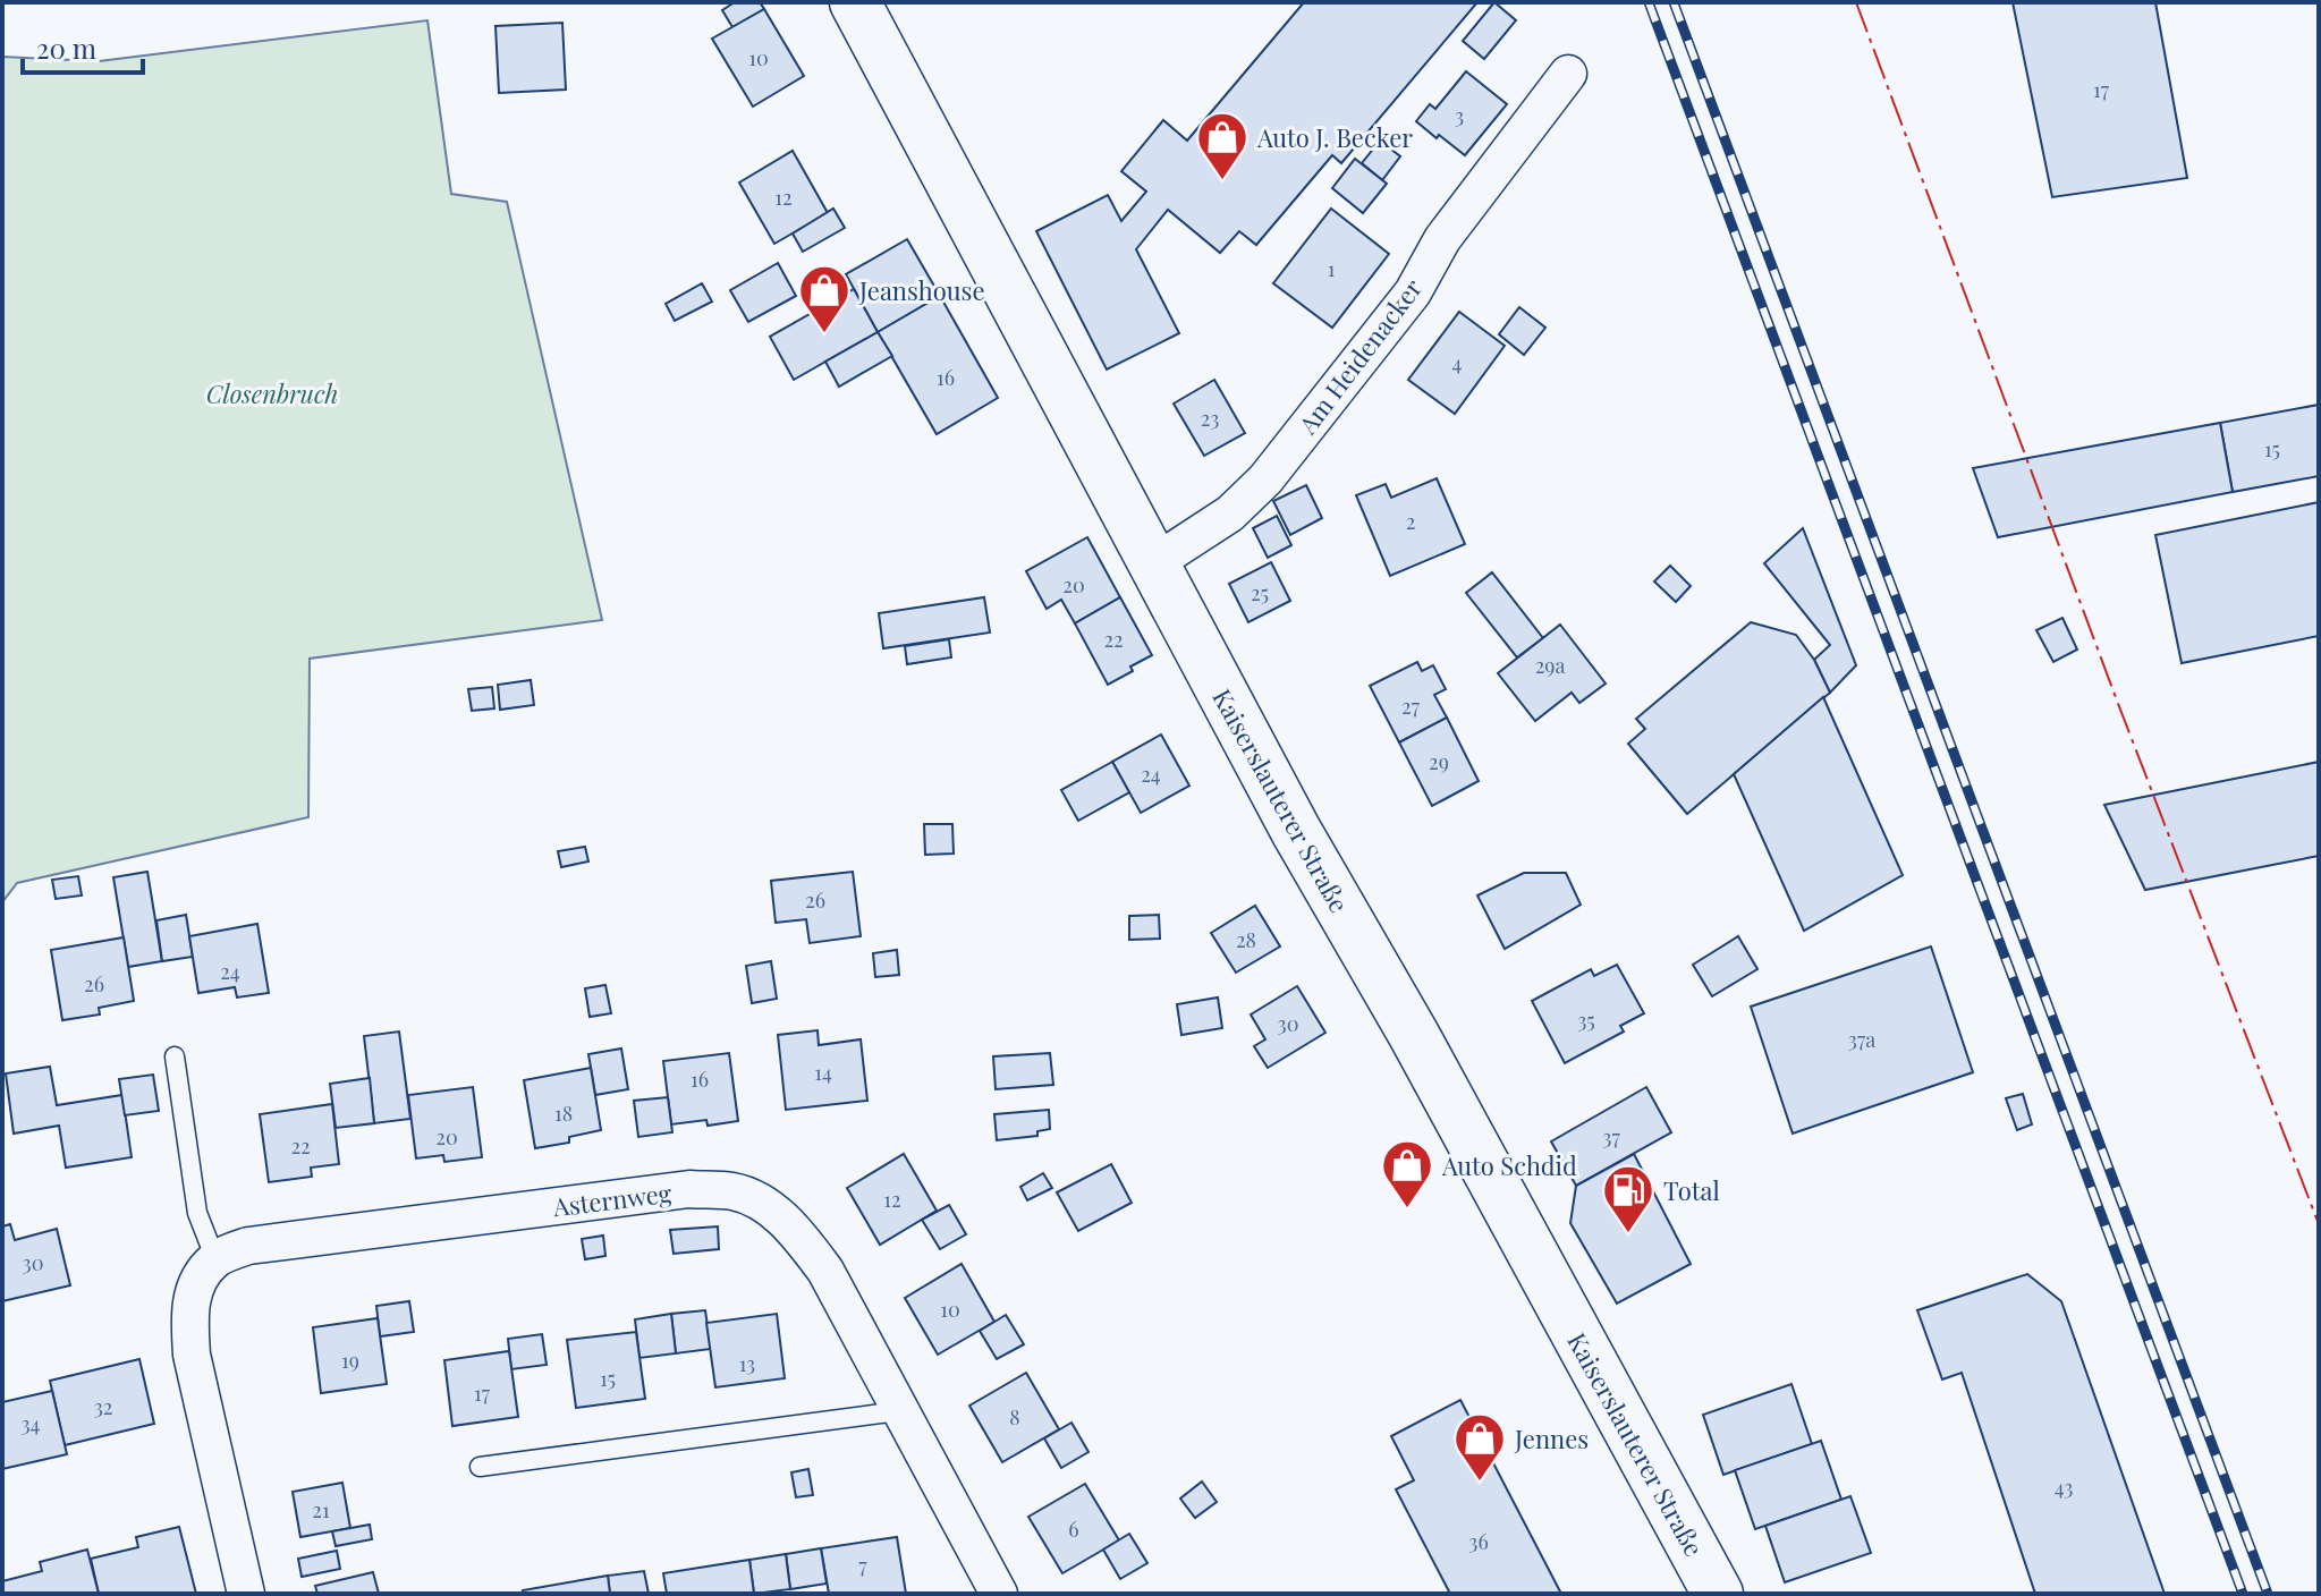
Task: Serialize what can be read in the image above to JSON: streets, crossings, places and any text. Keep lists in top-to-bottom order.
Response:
{
  "streets": {
    "main road": ["Kaiserslauterer Straße"],
    "street": ["Am Heidenacker", "Asternweg"]
  },
  "crossings": [
    ["Am Heidenacker", "Kaiserslauterer Straße"]
  ],
  "parks": ["Closenbruch"],
  "places": {
    "shop": [
      "Auto J. Becker",
      "Jeanshouse",
      "Auto Schdid",
      "Jennes"
    ],
    "fuel station": ["Total"]
  },
  "house_numbers": [
    "10",
    "17",
    "3",
    "12",
    "1",
    "4",
    "16",
    "23",
    "15",
    "2",
    "20",
    "25",
    "22",
    "29a",
    "27",
    "29",
    "24",
    "26",
    "28",
    "24",
    "26",
    "35",
    "30",
    "37a",
    "14",
    "16",
    "18",
    "20",
    "37",
    "22",
    "12",
    "30",
    "10",
    "19",
    "13",
    "15",
    "17",
    "32",
    "8",
    "34",
    "43",
    "21",
    "6",
    "36",
    "7"
  ],
  "scale_bar": "20 m"
}
